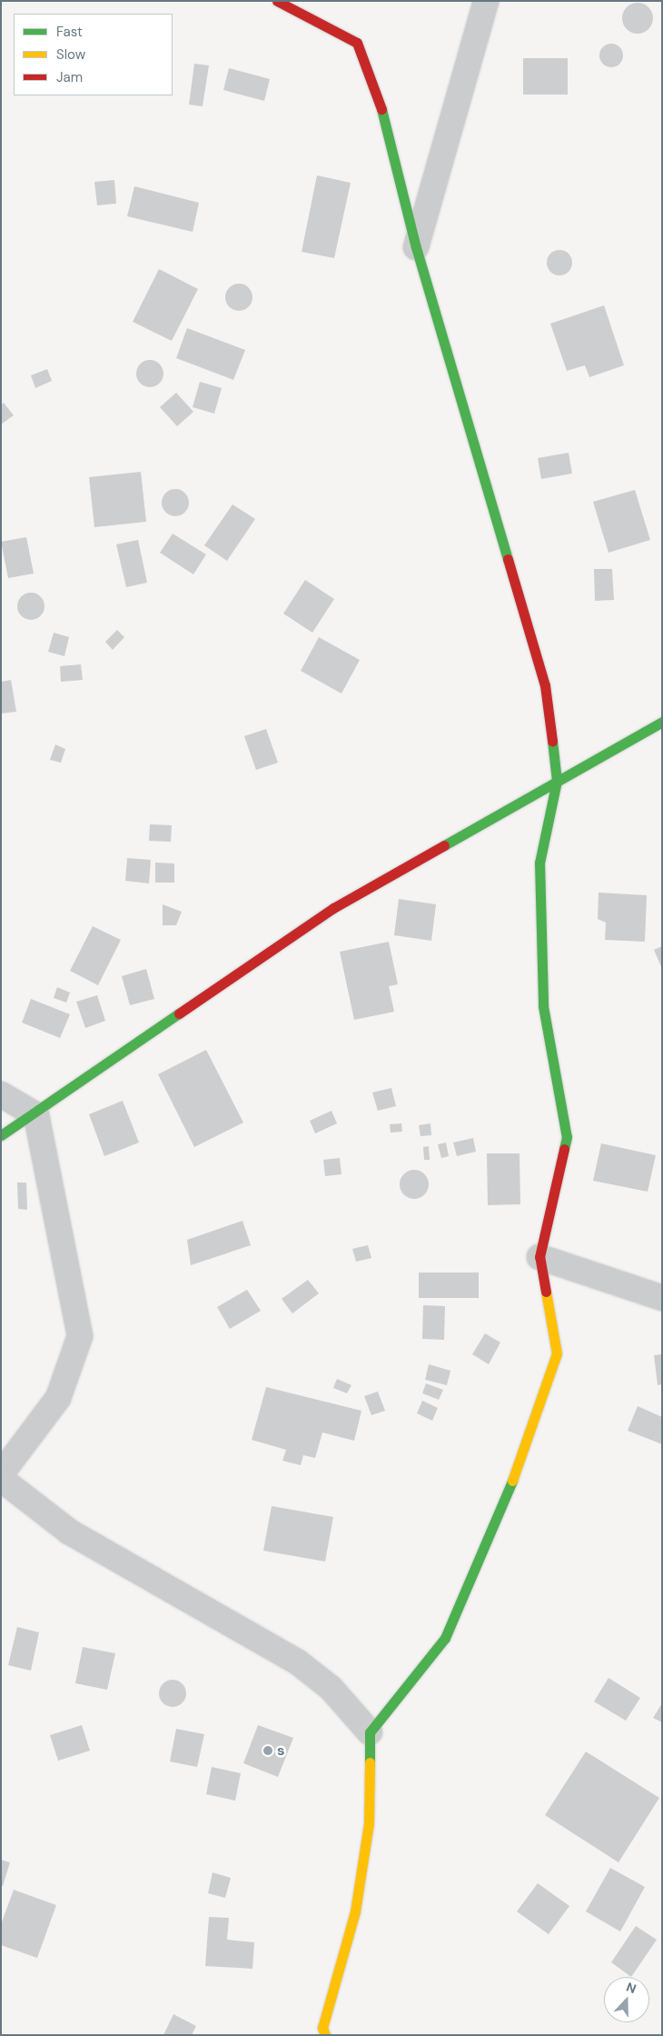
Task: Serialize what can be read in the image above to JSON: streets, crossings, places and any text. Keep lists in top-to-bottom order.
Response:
{
  "places": ["s"],
  "legend": ["Fast", "Slow", "Jam"],
  "north": "top"
}
